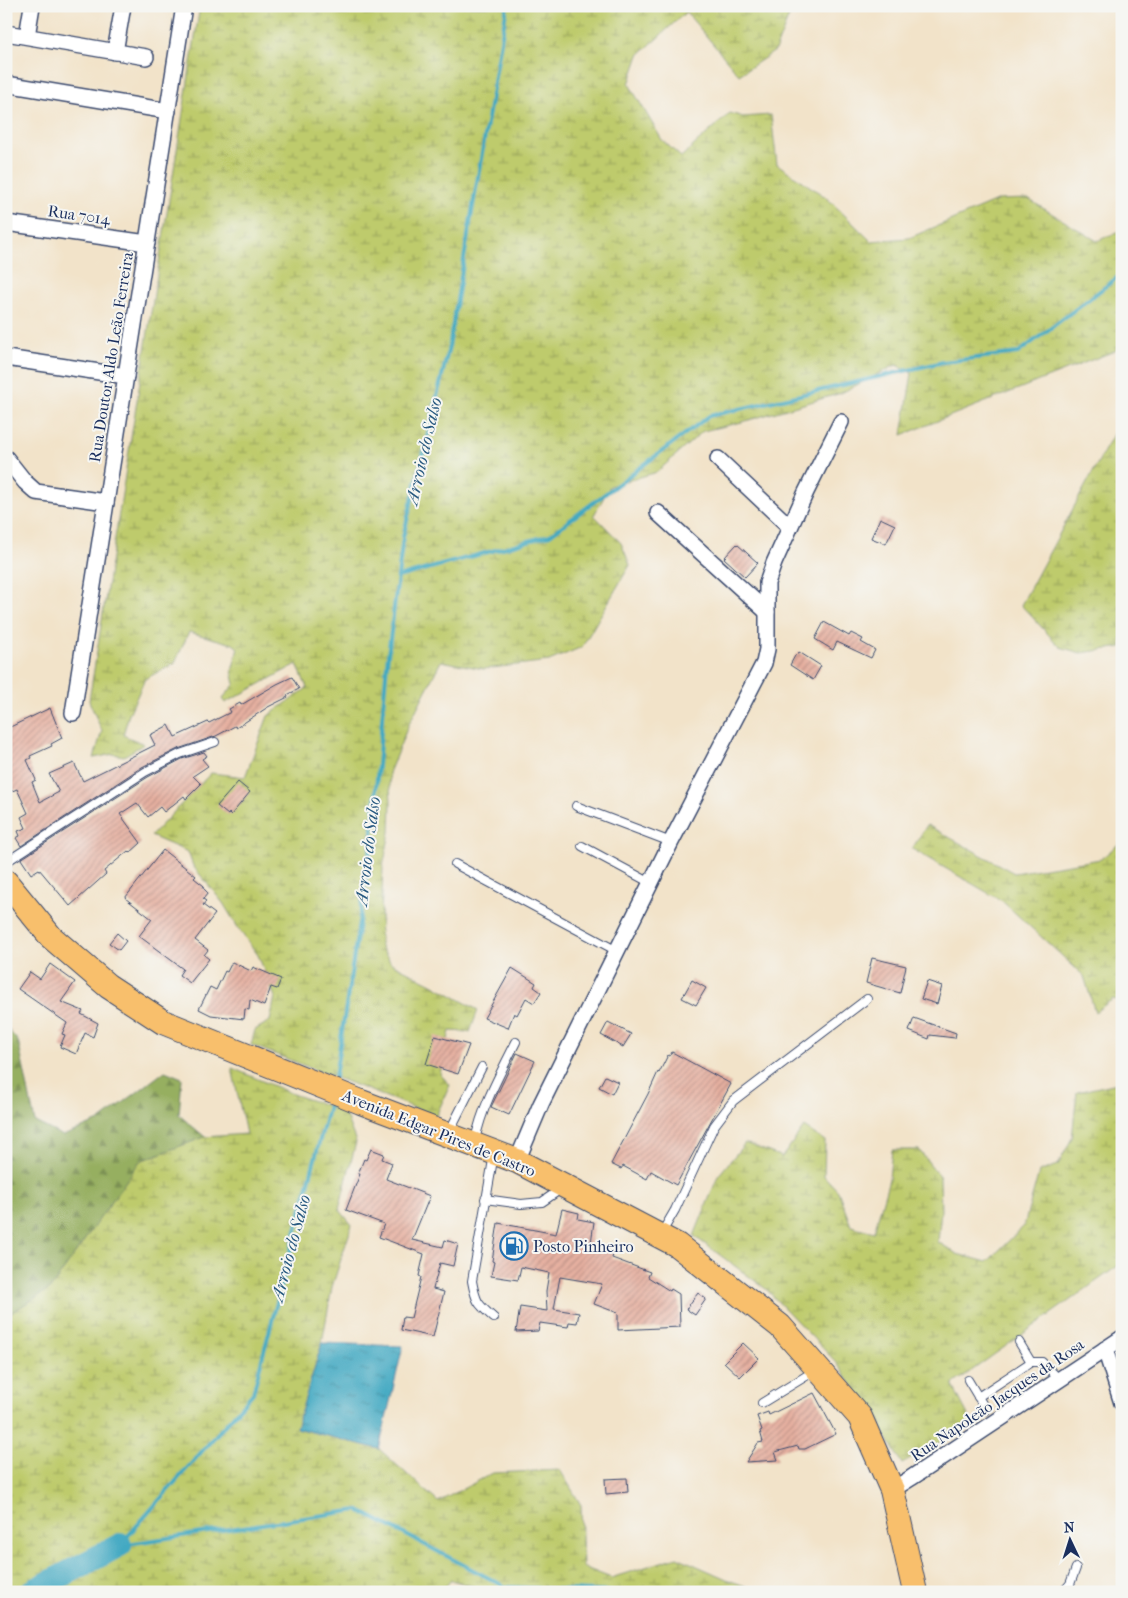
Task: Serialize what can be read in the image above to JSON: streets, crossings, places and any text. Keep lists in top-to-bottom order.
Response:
{
  "streets": {
    "main road": ["Avenida Edgar Pires de Castro"],
    "street": ["Rua 7014", "Rua Doutor Aldo Leão Ferreira", "Rua Napoleão Jacques da Rosa"]
  },
  "crossings": [
    ["Rua 7014", "Rua Doutor Aldo Leão Ferreira"],
    ["Avenida Edgar Pires de Castro", "Rua Napoleão Jacques da Rosa"]
  ],
  "water": ["Arroio do Salso"],
  "places": {
    "fuel station": ["Posto Pinheiro"]
  },
  "north": "top"
}
